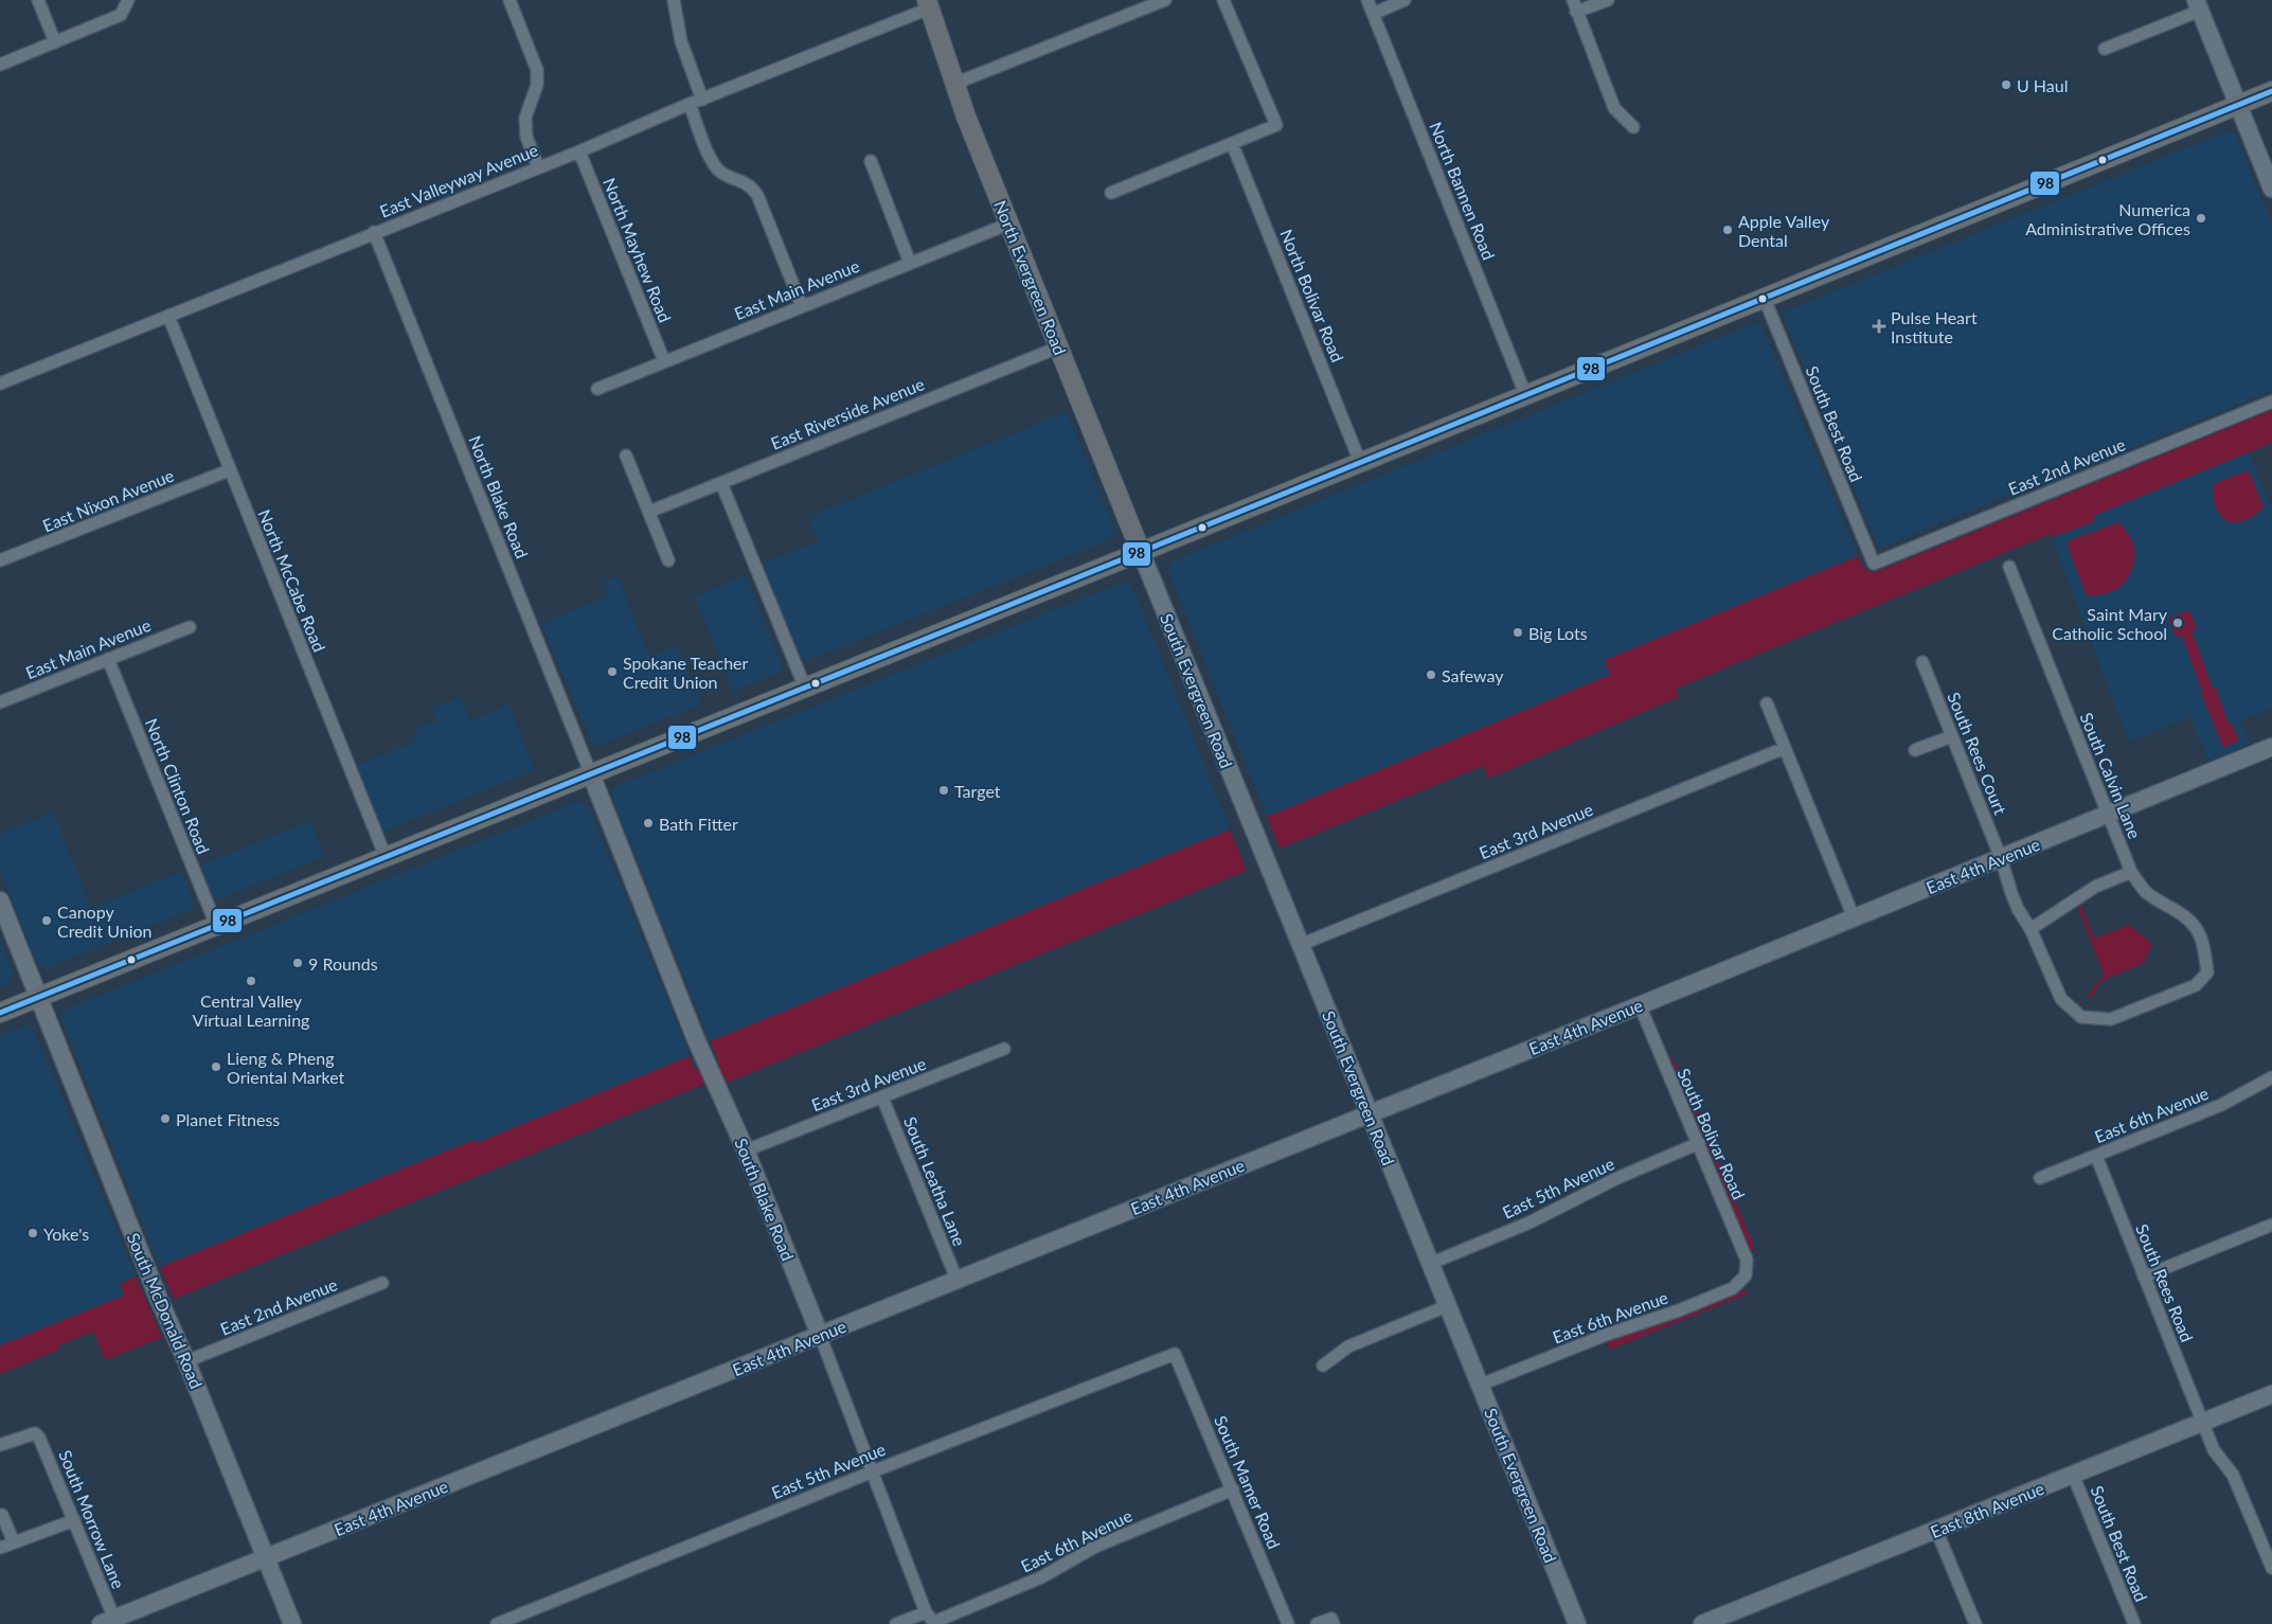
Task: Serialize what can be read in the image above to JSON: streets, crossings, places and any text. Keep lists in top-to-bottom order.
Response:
{
  "streets": {
    "main road": ["North Evergreen Road"],
    "street": [
      "East Valleyway Avenue",
      "North Bannen Road",
      "North Mayhew Road",
      "East Main Avenue",
      "North Bolivar Road",
      "East Riverside Avenue",
      "South Best Road",
      "East 2nd Avenue",
      "North Blake Road",
      "East Nixon Avenue",
      "North McCabe Road",
      "South Evergreen Road",
      "South Rees Court",
      "South Calvin Lane",
      "North Clinton Road",
      "East 3rd Avenue",
      "East 4th Avenue",
      "East 6th Avenue",
      "South Bolivar Road",
      "South Leatha Lane",
      "East 5th Avenue",
      "South Blake Road",
      "South Rees Road",
      "South McDonald Road",
      "South Mamer Road",
      "East 8th Avenue",
      "South Morrow Lane"
    ]
  },
  "crossings": [
    ["East Valleyway Avenue", "North Mayhew Road"],
    ["East Valleyway Avenue", "North Evergreen Road"],
    ["East Valleyway Avenue", "North Blake Road"],
    ["East Valleyway Avenue", "North McCabe Road"],
    ["North Mayhew Road", "East Main Avenue"],
    ["North Evergreen Road", "East Main Avenue"],
    ["North Evergreen Road", "East Riverside Avenue"],
    ["North Evergreen Road", "South Evergreen Road"],
    ["East Main Avenue", "North Clinton Road"],
    ["South Best Road", "East 2nd Avenue"],
    ["South Best Road", "East 8th Avenue"],
    ["East 2nd Avenue", "South McDonald Road"],
    ["North Blake Road", "South Blake Road"],
    ["East Nixon Avenue", "North McCabe Road"],
    ["South Evergreen Road", "East 3rd Avenue"],
    ["South Evergreen Road", "East 4th Avenue"],
    ["South Evergreen Road", "East 6th Avenue"],
    ["South Evergreen Road", "East 5th Avenue"],
    ["South Rees Court", "South Calvin Lane"],
    ["South Rees Court", "East 4th Avenue"],
    ["South Calvin Lane", "East 4th Avenue"],
    ["East 3rd Avenue", "South Leatha Lane"],
    ["East 3rd Avenue", "South Blake Road"],
    ["East 4th Avenue", "South Bolivar Road"],
    ["East 4th Avenue", "South Leatha Lane"],
    ["East 4th Avenue", "South Blake Road"],
    ["East 4th Avenue", "South McDonald Road"],
    ["East 4th Avenue", "South Morrow Lane"],
    ["East 6th Avenue", "South Bolivar Road"],
    ["East 6th Avenue", "South Blake Road"],
    ["East 6th Avenue", "South Rees Road"],
    ["East 6th Avenue", "South Mamer Road"],
    ["South Bolivar Road", "East 5th Avenue"],
    ["East 5th Avenue", "South Blake Road"],
    ["East 5th Avenue", "South Mamer Road"],
    ["South Rees Road", "East 8th Avenue"]
  ],
  "places": {
    "other": [
      "U Haul",
      "Numerica Administrative Offices",
      "Apple Valley Dental",
      "Saint Mary Catholic School",
      "Big Lots",
      "Spokane Teacher Credit Union",
      "Safeway",
      "Target",
      "Bath Fitter",
      "Canopy Credit Union",
      "9 Rounds",
      "Central Valley Virtual Learning",
      "Lieng & Pheng Oriental Market",
      "Planet Fitness",
      "Yoke's"
    ],
    "health": ["Pulse Heart Institute"]
  },
  "lines": ["transit line 98"]
}
